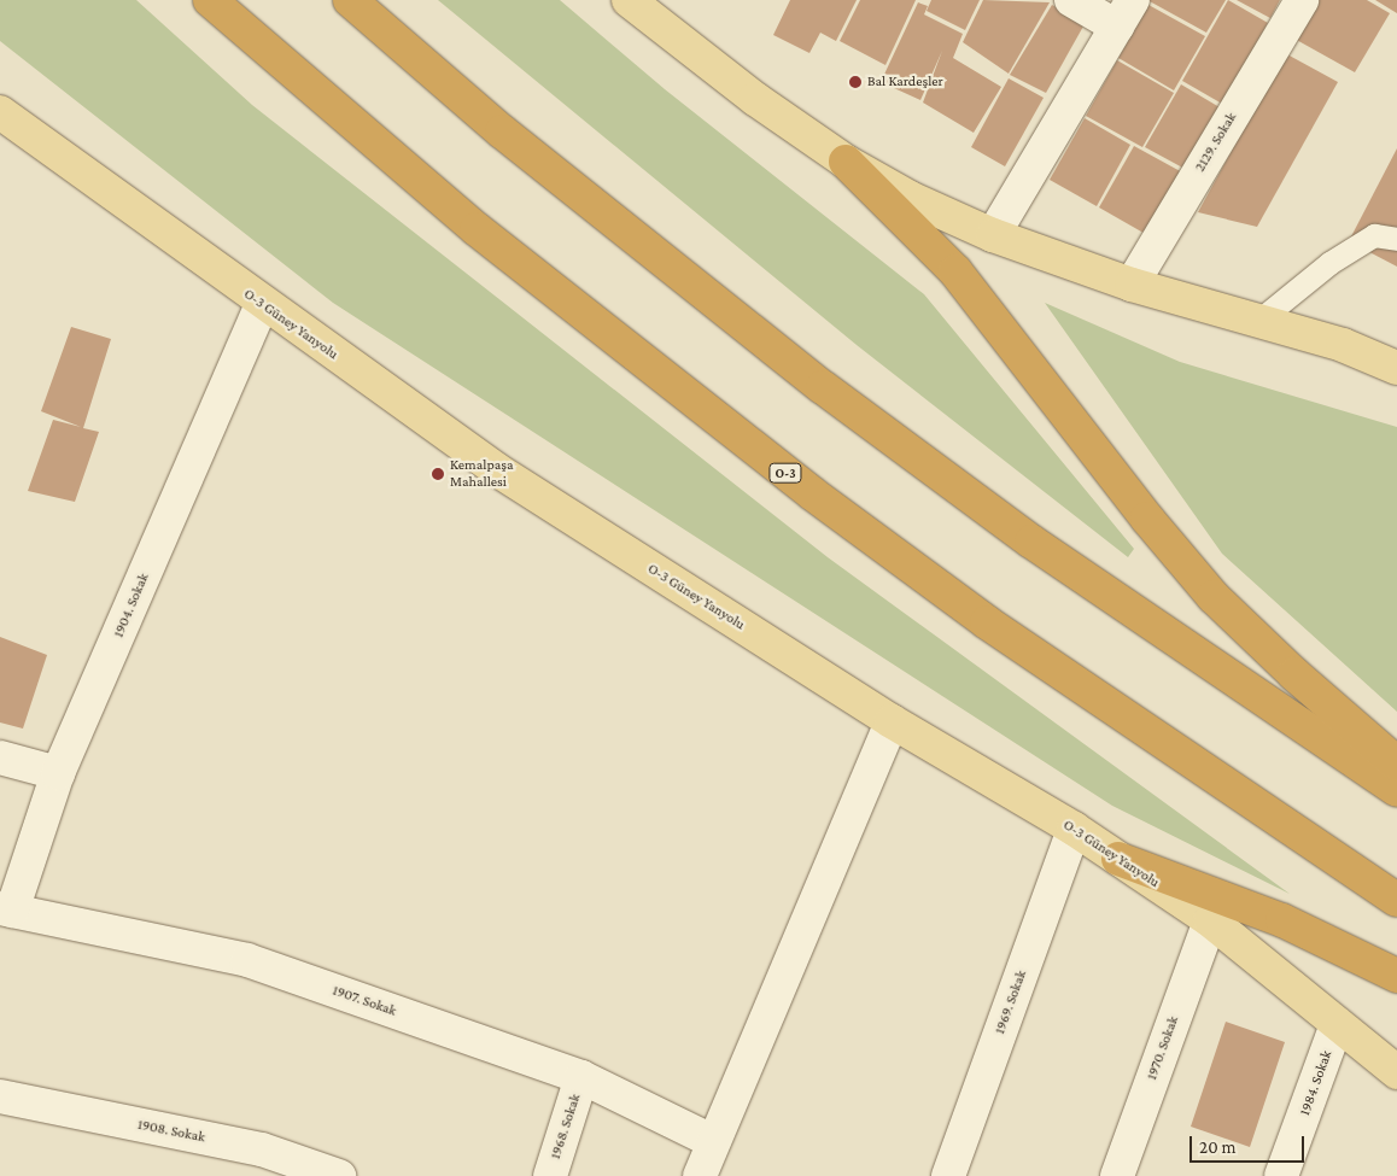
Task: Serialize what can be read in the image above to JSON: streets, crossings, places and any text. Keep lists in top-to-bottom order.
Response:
{
  "streets": {
    "highway": ["O-3"],
    "main road": ["O-3 Güney Yanyolu"],
    "street": [
      "2129. Sokak",
      "1904. Sokak",
      "1907. Sokak",
      "1969. Sokak",
      "1970. Sokak",
      "1984. Sokak",
      "1968. Sokak",
      "1908. Sokak"
    ]
  },
  "crossings": [
    ["O-3 Güney Yanyolu", "1904. Sokak"],
    ["O-3 Güney Yanyolu", "1969. Sokak"],
    ["O-3 Güney Yanyolu", "1970. Sokak"],
    ["O-3 Güney Yanyolu", "1984. Sokak"],
    ["1904. Sokak", "1907. Sokak"],
    ["1907. Sokak", "1968. Sokak"]
  ],
  "places": ["Bal Kardeşler", "Kemalpaşa Mahallesi"],
  "scale_bar": "20 m"
}
